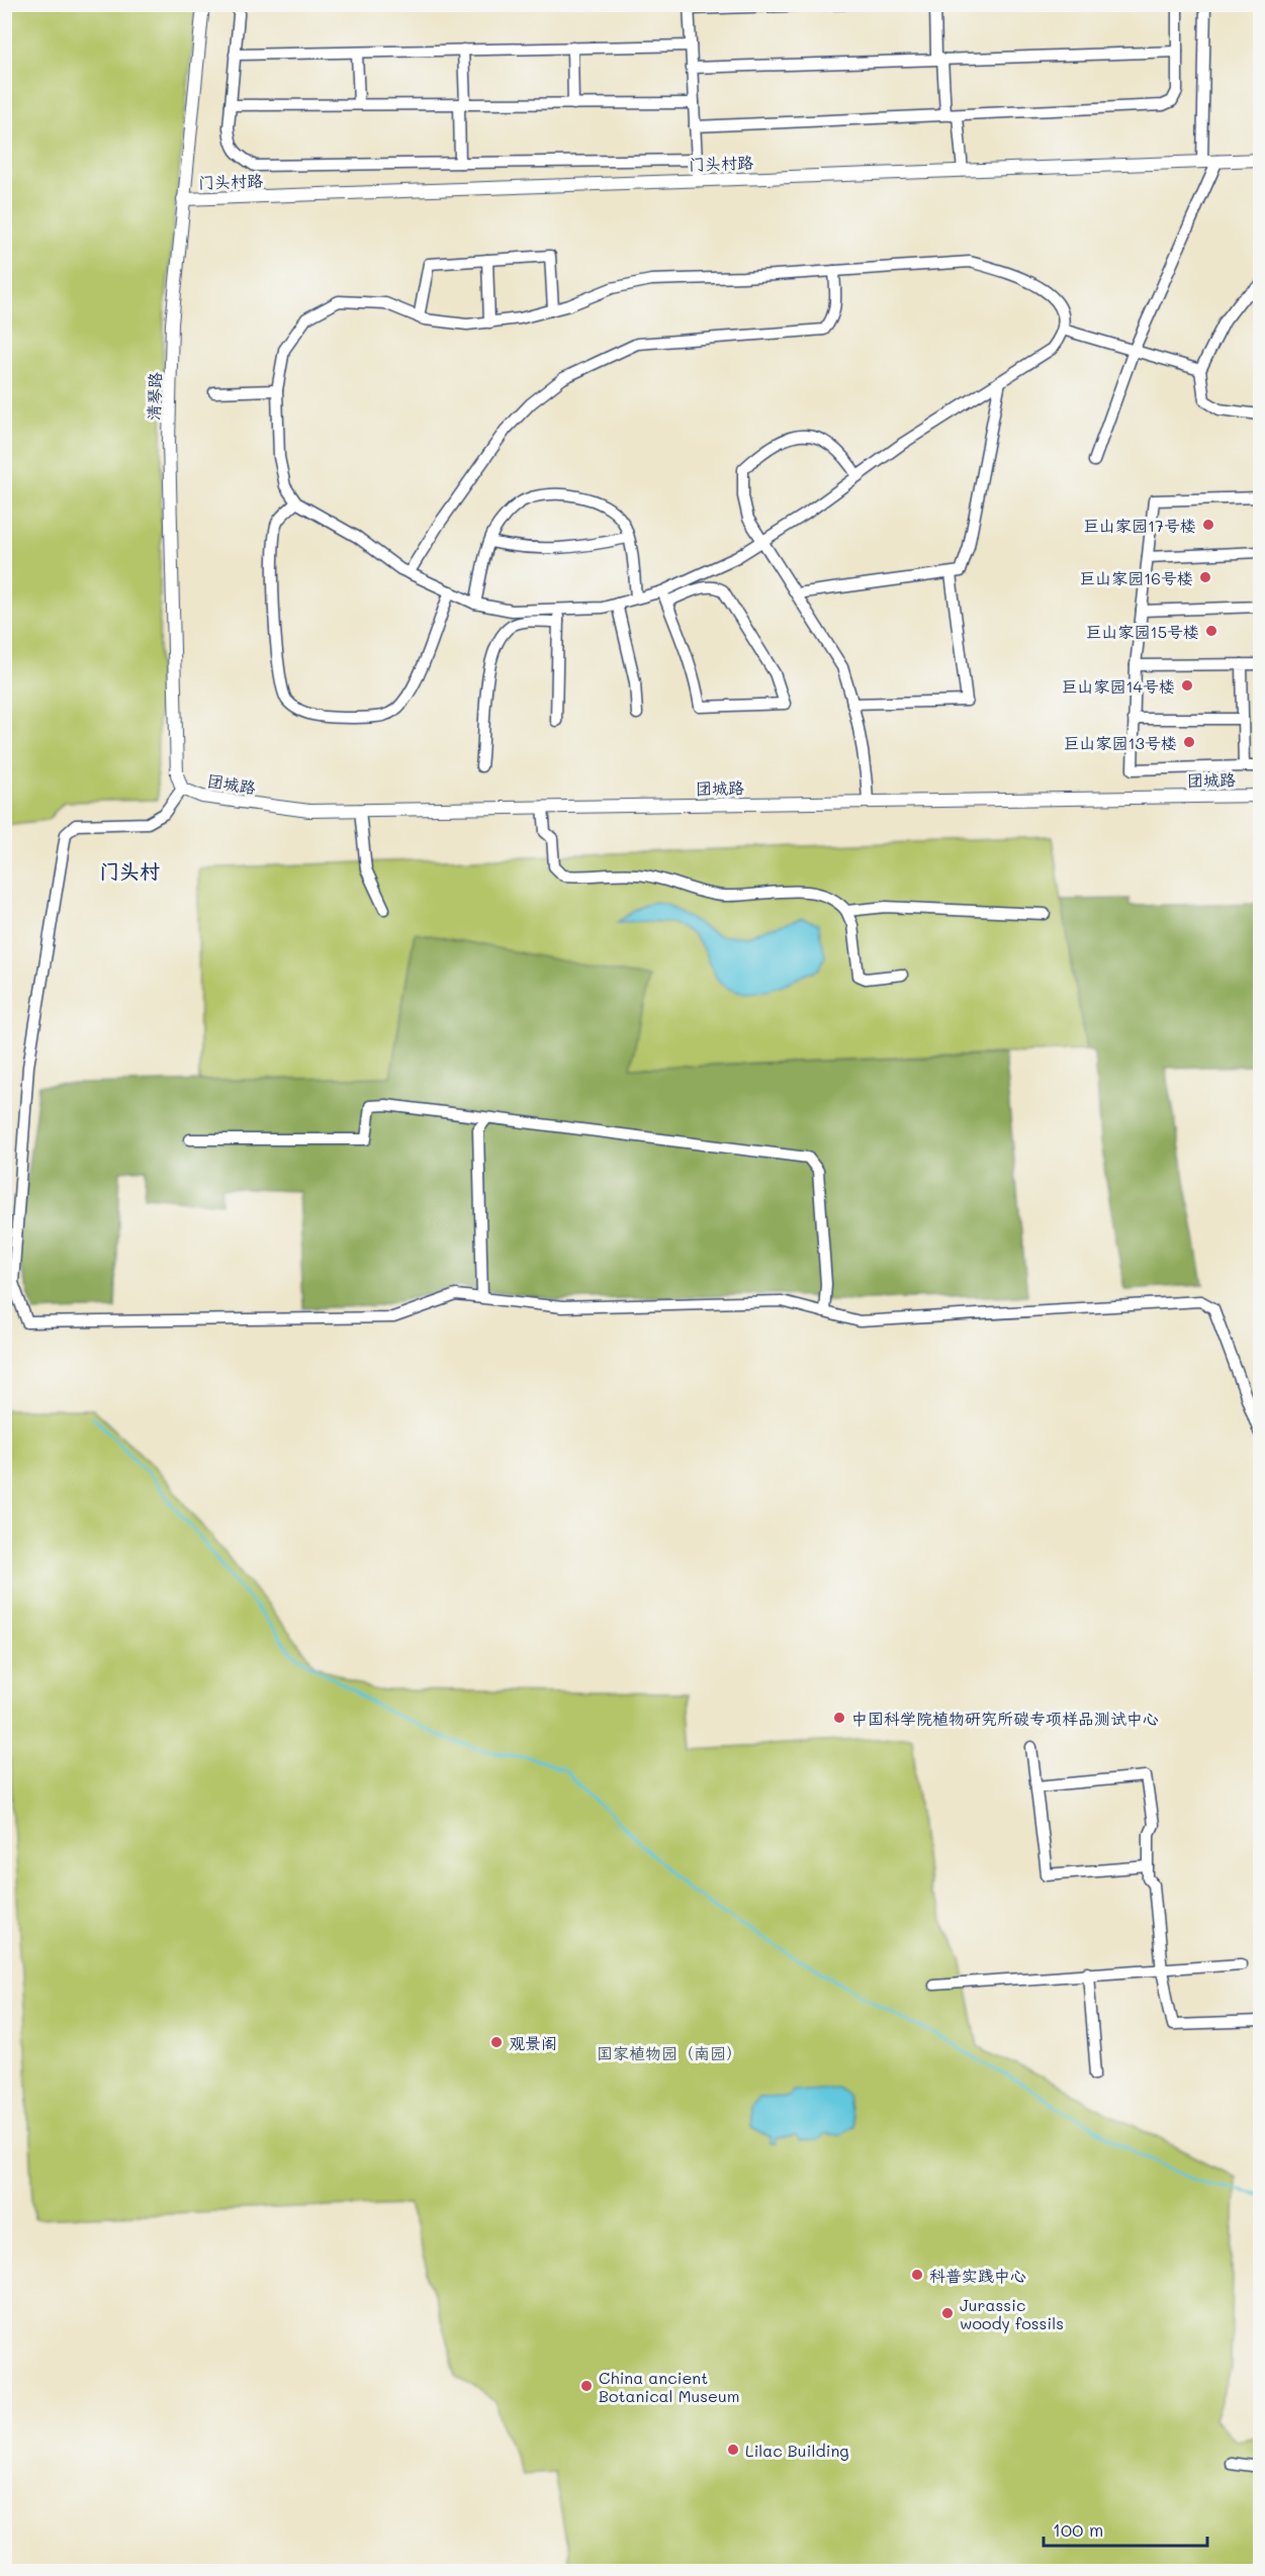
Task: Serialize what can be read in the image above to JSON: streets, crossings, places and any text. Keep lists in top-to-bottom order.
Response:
{
  "streets": {
    "street": ["门头村路", "清琴路", "团城路"]
  },
  "crossings": [
    ["门头村路", "清琴路"],
    ["清琴路", "团城路"]
  ],
  "districts": ["门头村"],
  "parks": ["国家植物园（南园）"],
  "places": [
    "巨山家园17号楼",
    "巨山家园16号楼",
    "巨山家园15号楼",
    "巨山家园14号楼",
    "巨山家园13号楼",
    "中国科学院植物研究所碳专项样品测试中心",
    "观景阁",
    "科普实践中心",
    "Jurassic woody fossils",
    "China ancient Botanical Museum",
    "Lilac Building"
  ],
  "scale_bar": "100 m"
}
